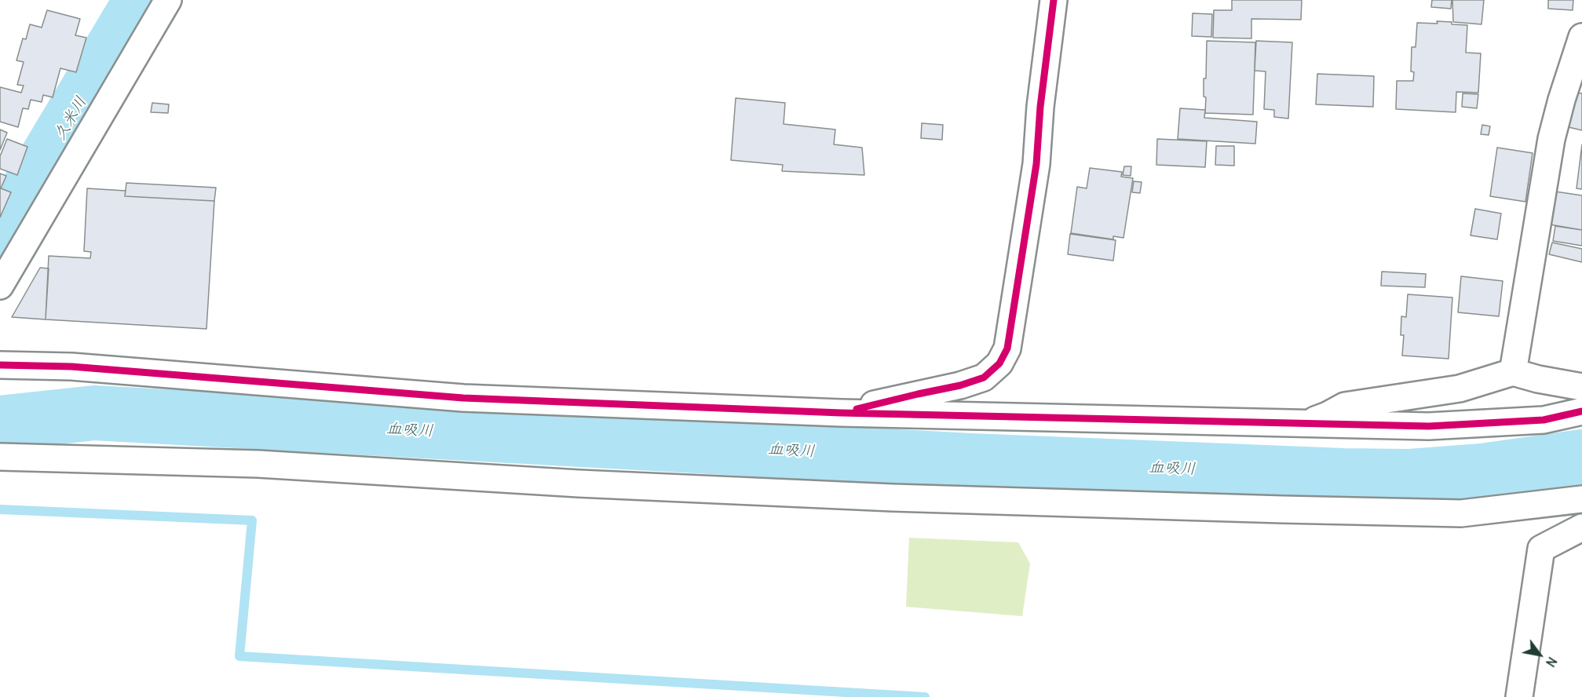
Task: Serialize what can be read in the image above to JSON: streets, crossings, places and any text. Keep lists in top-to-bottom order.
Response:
{
  "water": ["久米川", "血吸川"],
  "north": "bottom right"
}
